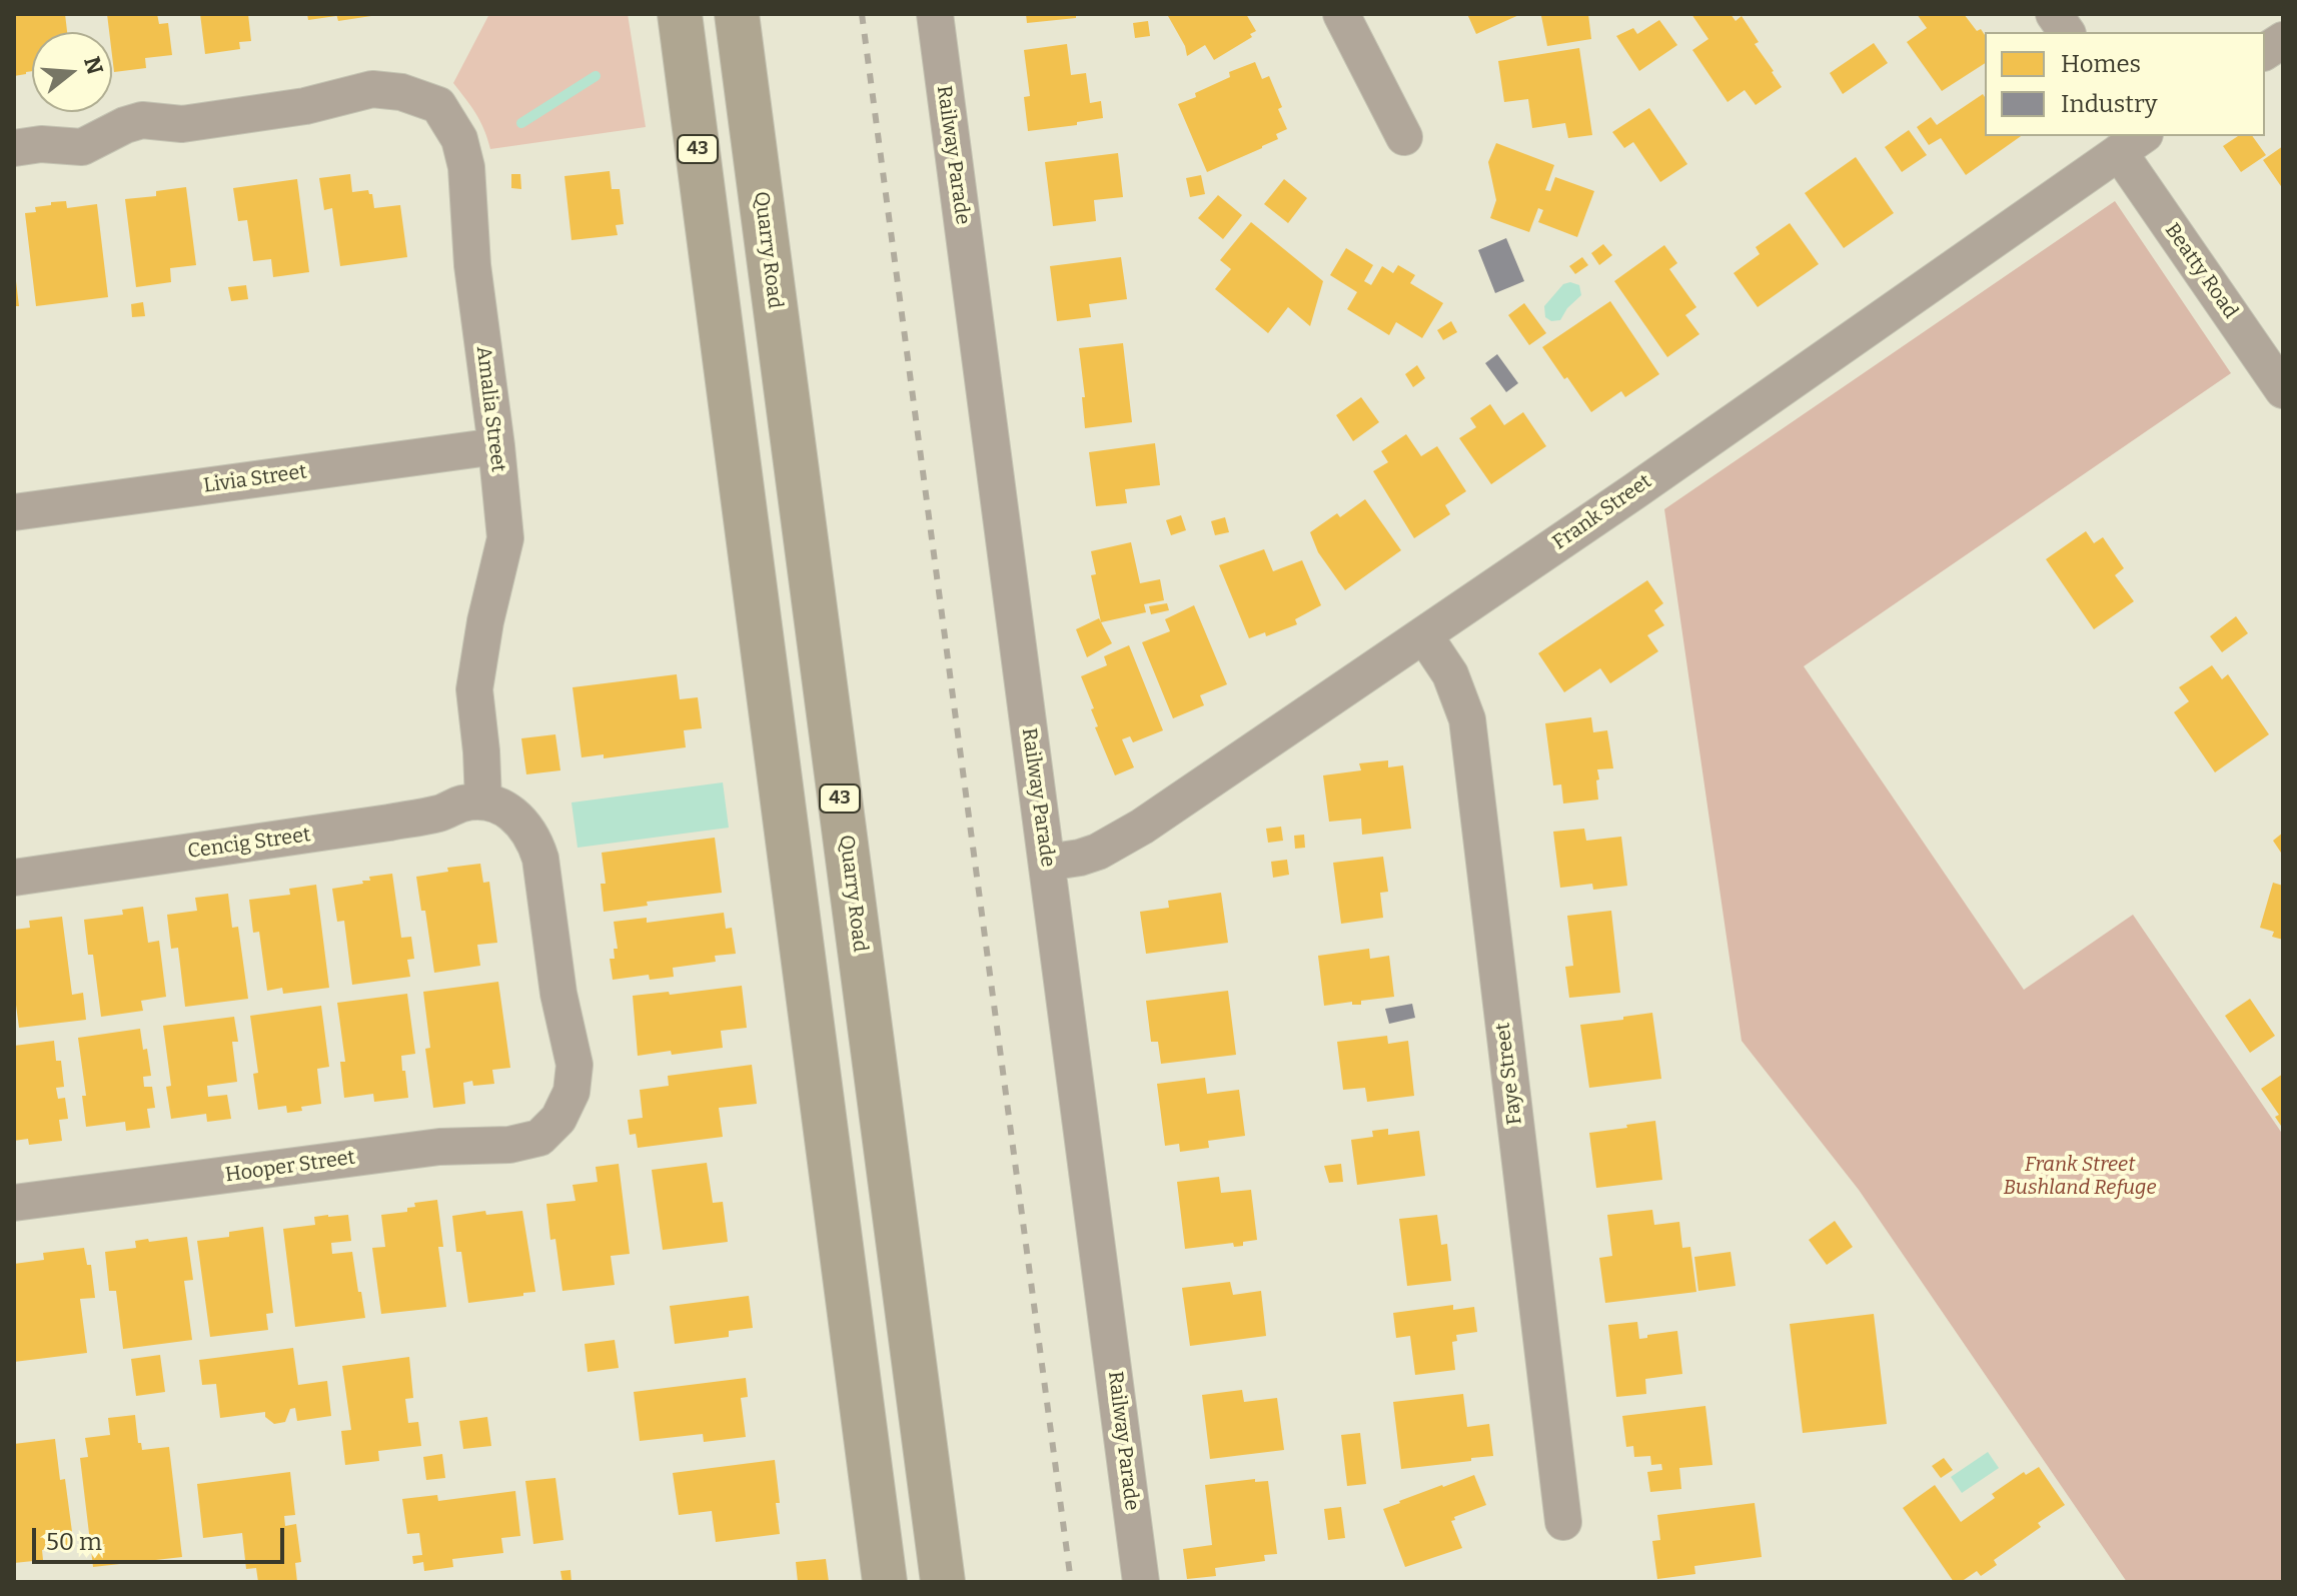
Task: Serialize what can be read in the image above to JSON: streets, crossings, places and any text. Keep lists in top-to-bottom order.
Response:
{
  "streets": {
    "main road": ["43", "Quarry Road"],
    "street": [
      "Railway Parade",
      "Beatty Road",
      "Amalia Street",
      "Livia Street",
      "Frank Street",
      "Cencig Street",
      "Faye Street",
      "Hooper Street"
    ]
  },
  "crossings": [
    ["Railway Parade", "Frank Street"],
    ["Beatty Road", "Frank Street"],
    ["Amalia Street", "Livia Street"],
    ["Amalia Street", "Cencig Street"],
    ["Amalia Street", "Hooper Street"],
    ["Frank Street", "Faye Street"],
    ["Cencig Street", "Hooper Street"]
  ],
  "parks": ["Frank Street Bushland Refuge"],
  "legend": ["Homes", "Industry"],
  "scale_bar": "50 m",
  "north": "right"
}
